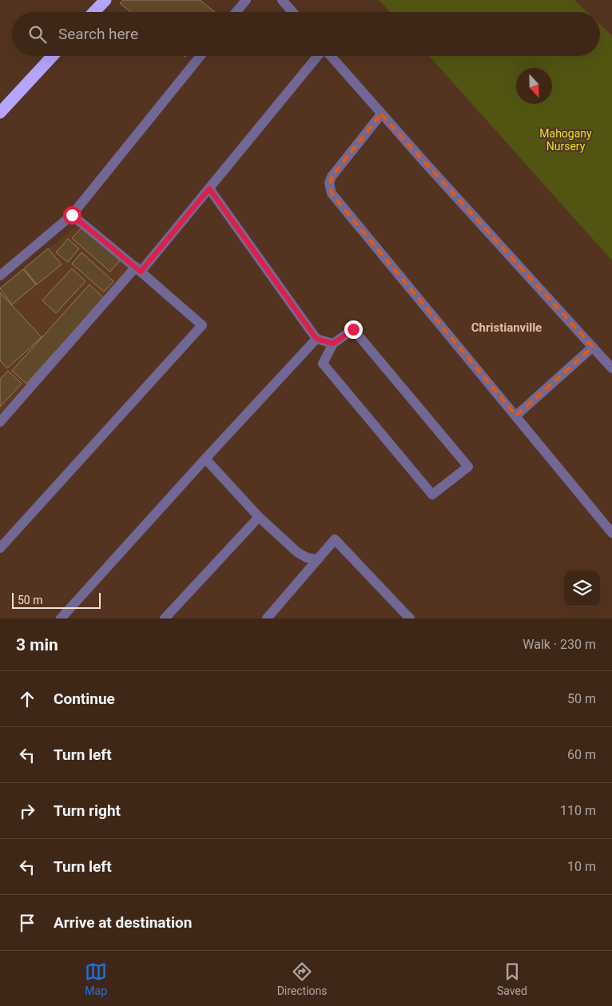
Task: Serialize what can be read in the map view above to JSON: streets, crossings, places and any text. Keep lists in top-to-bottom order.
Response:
{
  "districts": ["Christianville"],
  "parks": ["Mahogany Nursery"],
  "scale_bar": "50 m",
  "north": "bottom",
  "page": {
    "search": "Search here",
    "scale": "50 m",
    "heading": ["3 min", "Walk · 230 m"],
    "list": [
      ["Continue", "50 m"],
      ["Turn left", "60 m"],
      ["Turn right", "110 m"],
      ["Turn left", "10 m"],
      "Arrive at destination"
    ],
    "nav": ["Map", "Directions", "Saved"]
  }
}
